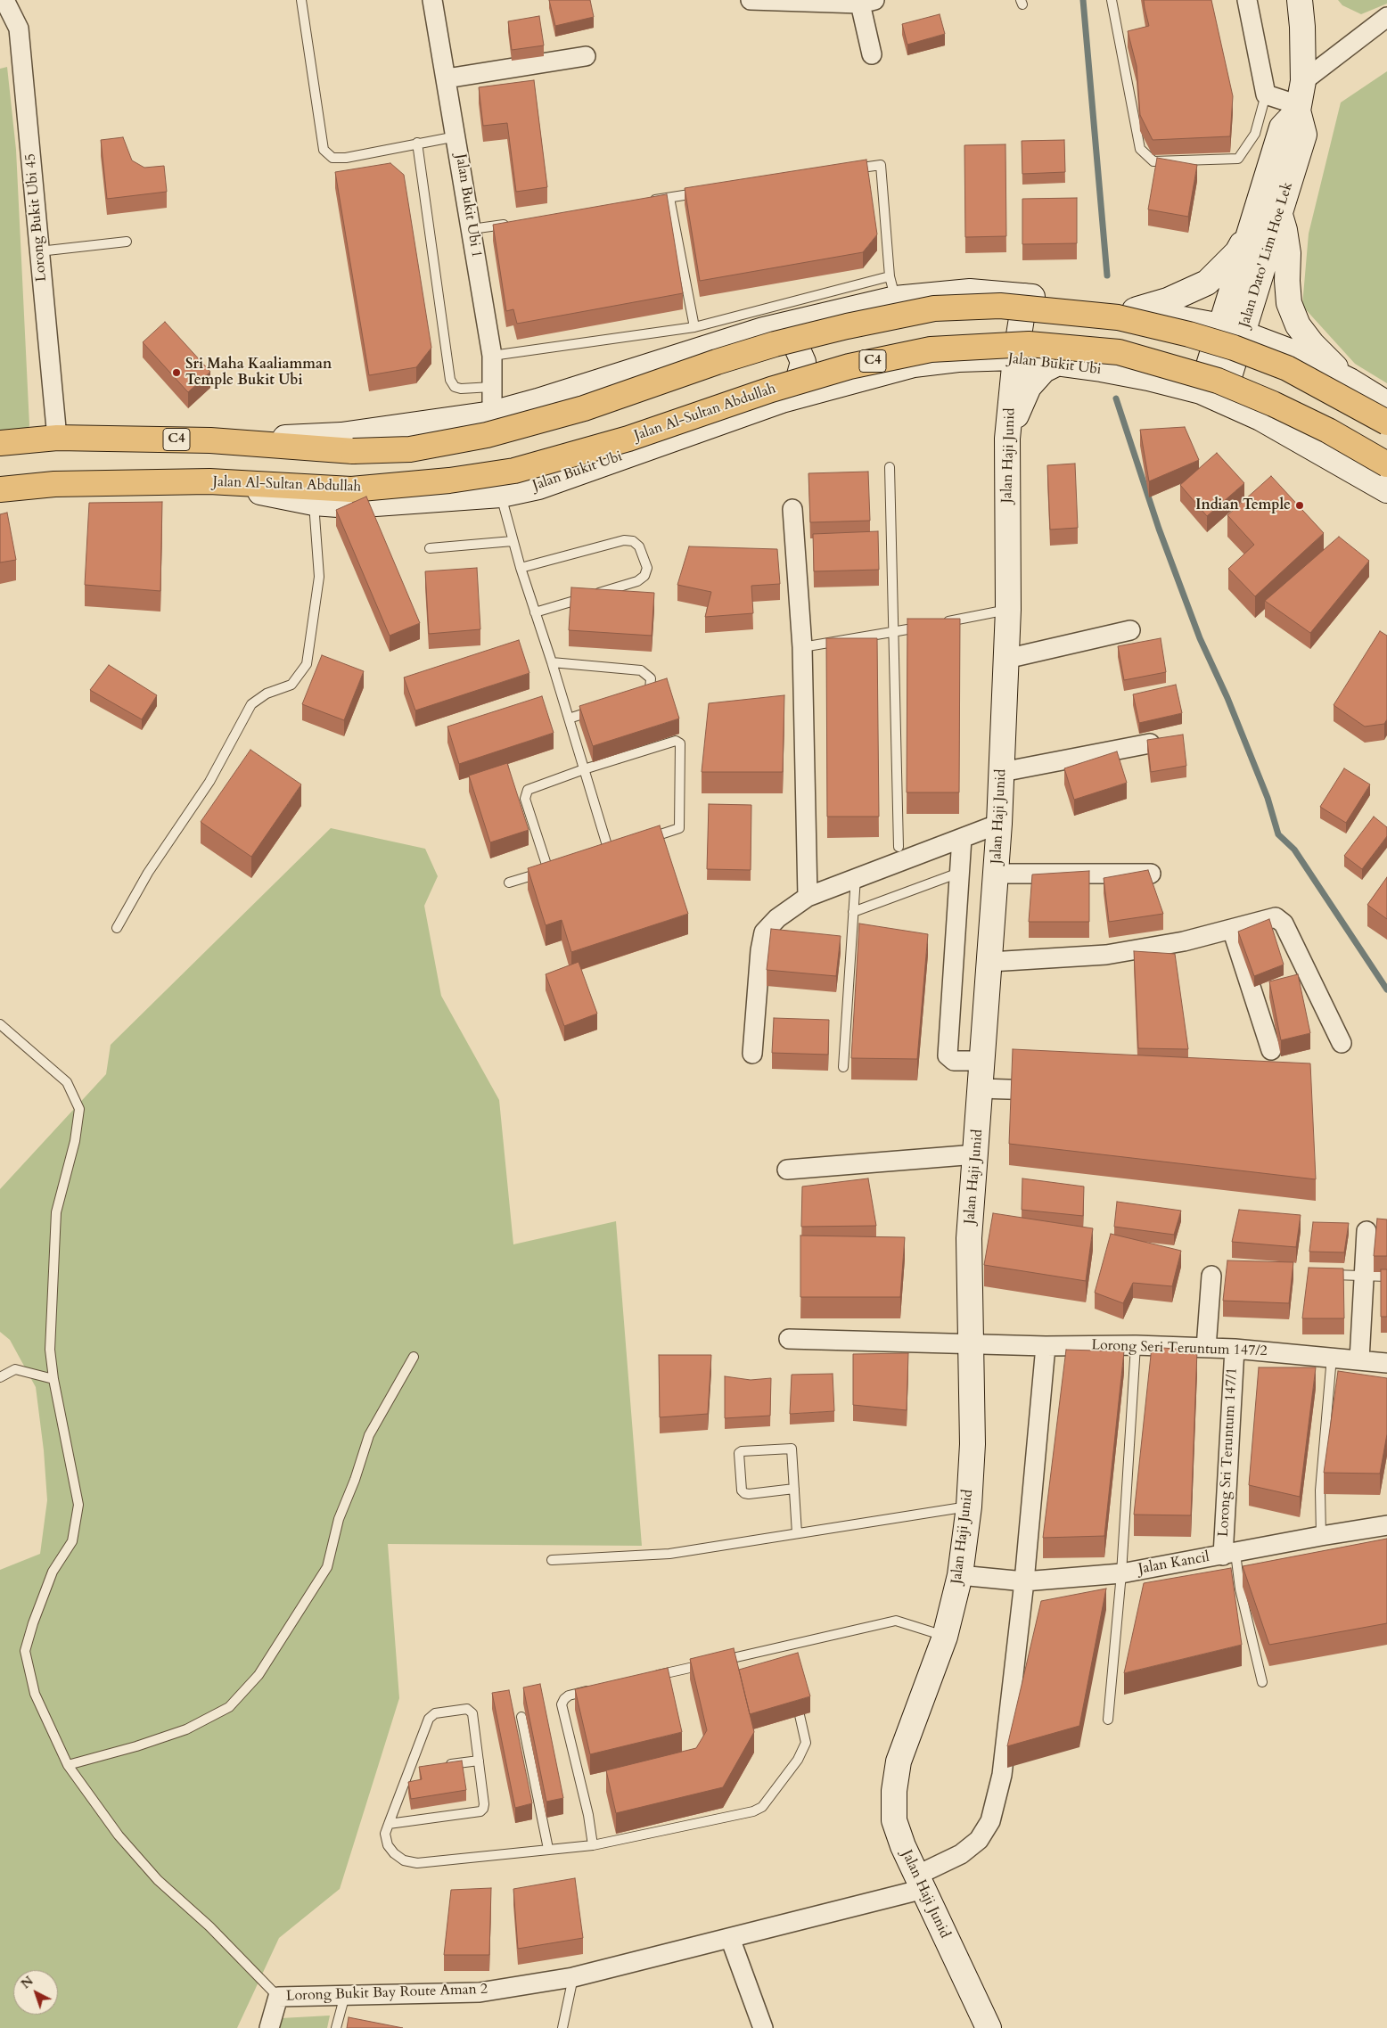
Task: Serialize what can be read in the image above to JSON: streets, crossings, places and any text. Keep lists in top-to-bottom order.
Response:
{
  "streets": {
    "main road": ["C4", "Jalan Al-Sultan Abdullah"],
    "street": [
      "Jalan Bukit Ubi 1",
      "Lorong Bukit Ubi 45",
      "Jalan Dato' Lim Hoe Lek",
      "Jalan Bukit Ubi",
      "Jalan Haji Junid",
      "Lorong Seri Teruntum 147/2",
      "Lorong Sri Teruntum 147/1",
      "Jalan Kancil",
      "Lorong Bukit Bay Route Aman 2"
    ]
  },
  "crossings": [
    ["Jalan Bukit Ubi 1", "C4"],
    ["Lorong Bukit Ubi 45", "C4"],
    ["Jalan Dato' Lim Hoe Lek", "Jalan Bukit Ubi"],
    ["Jalan Bukit Ubi", "Jalan Al-Sultan Abdullah"],
    ["Jalan Bukit Ubi", "Jalan Haji Junid"],
    ["Jalan Haji Junid", "Lorong Seri Teruntum 147/2"],
    ["Jalan Haji Junid", "Jalan Kancil"],
    ["Jalan Haji Junid", "Lorong Bukit Bay Route Aman 2"],
    ["Lorong Seri Teruntum 147/2", "Lorong Sri Teruntum 147/1"],
    ["Lorong Seri Teruntum 147/2", "Lorong Bukit Bay Route Aman 2"],
    ["Lorong Sri Teruntum 147/1", "Jalan Kancil"],
    ["Jalan Kancil", "Lorong Bukit Bay Route Aman 2"]
  ],
  "places": ["Sri Maha Kaaliamman Temple Bukit Ubi", "Indian Temple"],
  "north": "top left"
}
